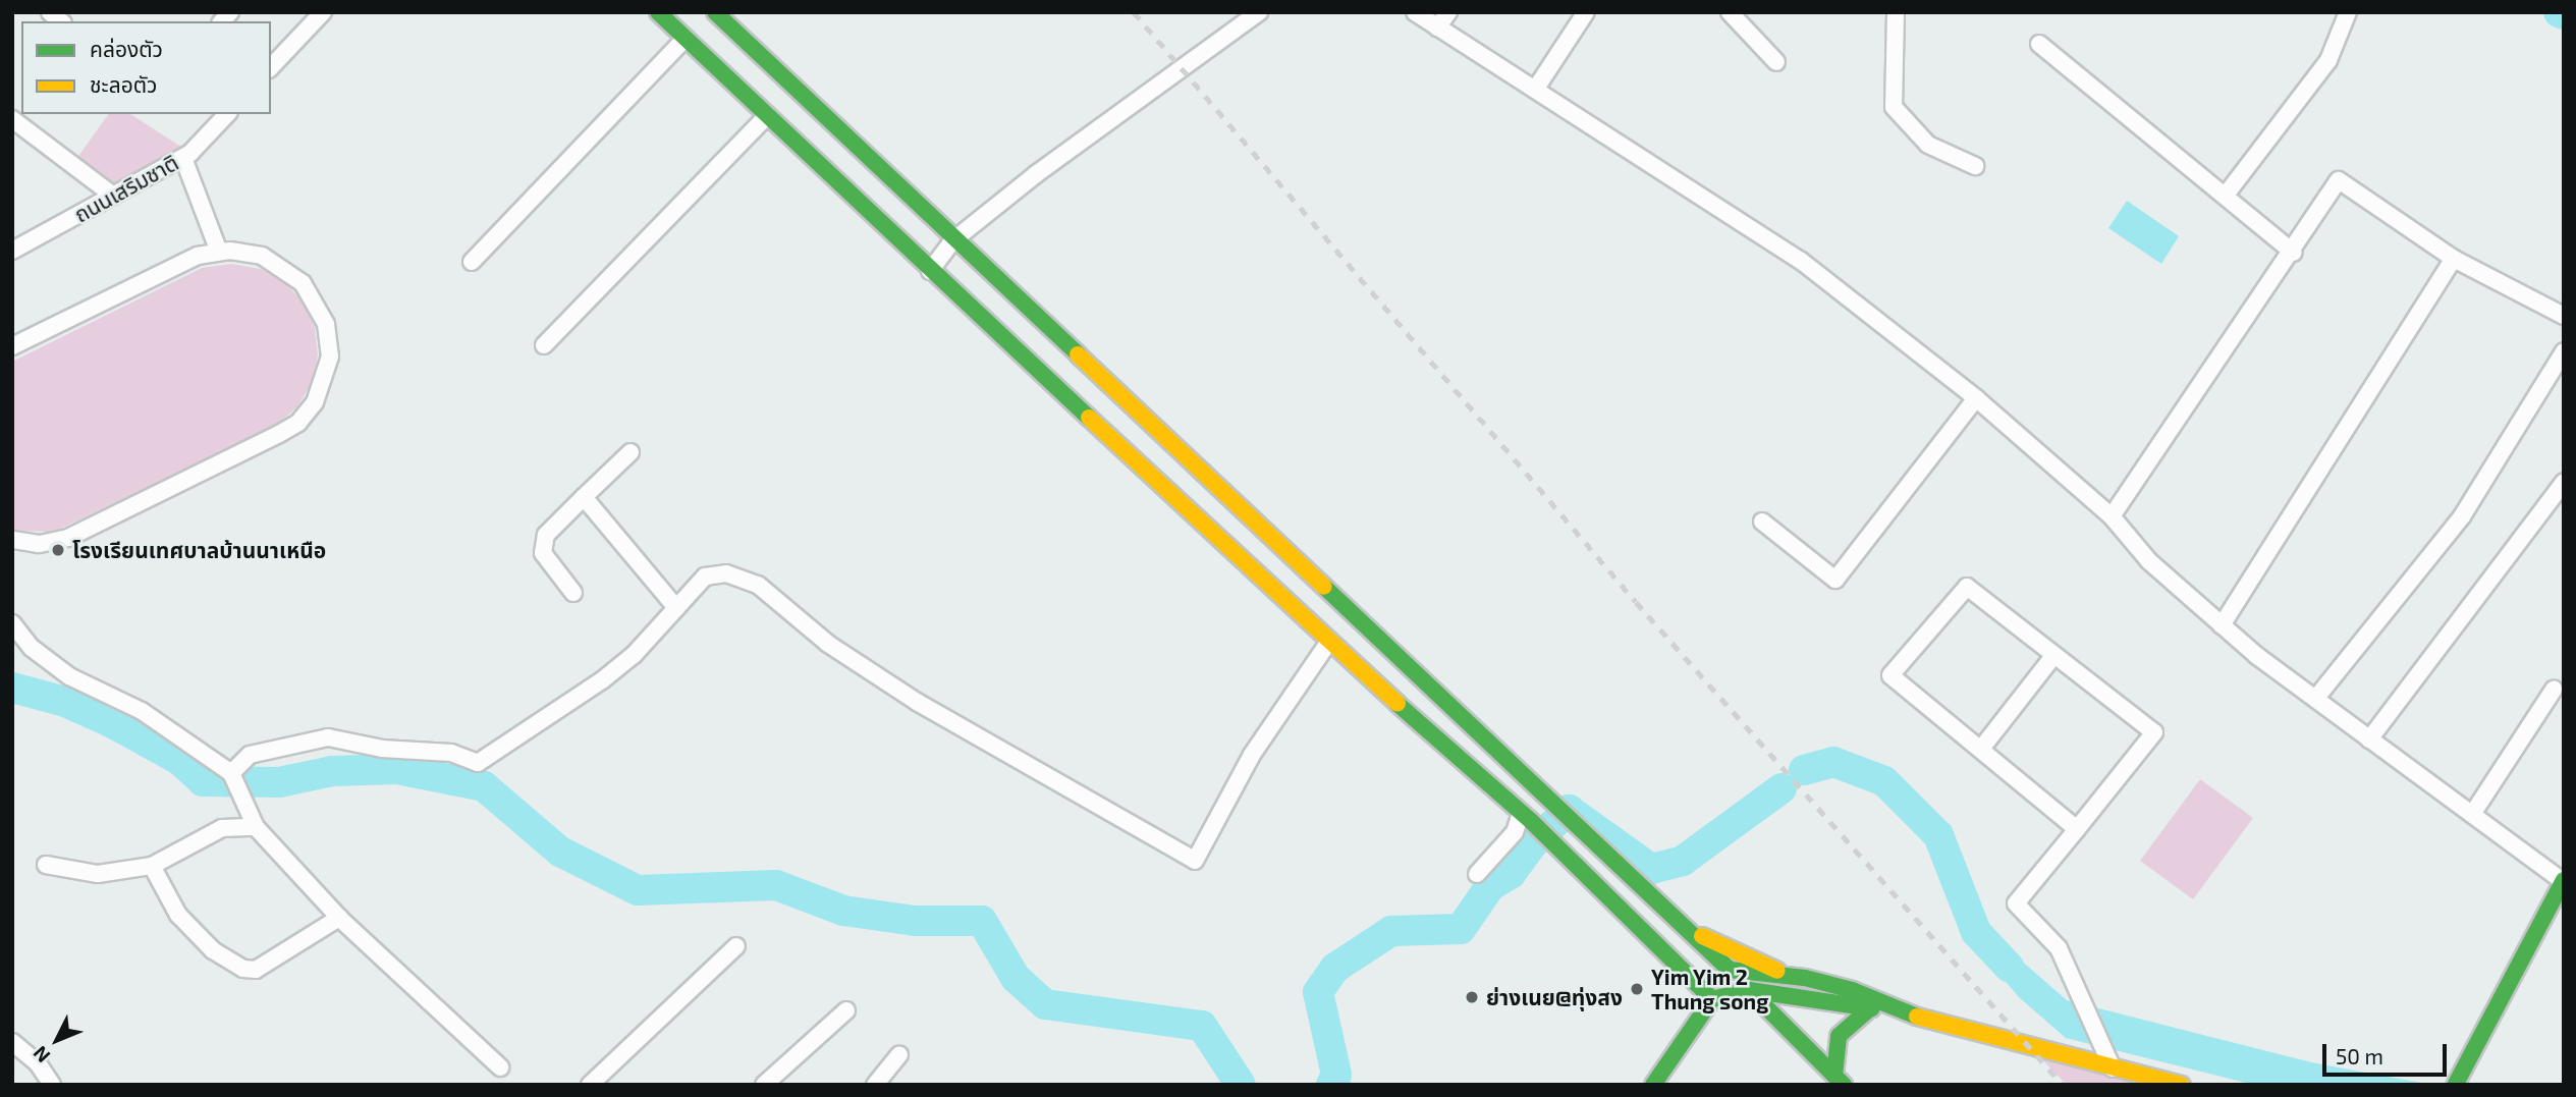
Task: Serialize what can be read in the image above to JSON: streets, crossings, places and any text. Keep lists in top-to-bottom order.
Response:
{
  "streets": {
    "street": ["ถนนเสริมชาติ"]
  },
  "places": ["โรงเรียนเทศบาลบ้านนาเหนือ", "Yim Yim 2 Thung song", "ย่างเนย@ทุ่งสง"],
  "legend": ["คล่องตัว", "ชะลอตัว"],
  "scale_bar": "50 m",
  "north": "bottom left"
}
